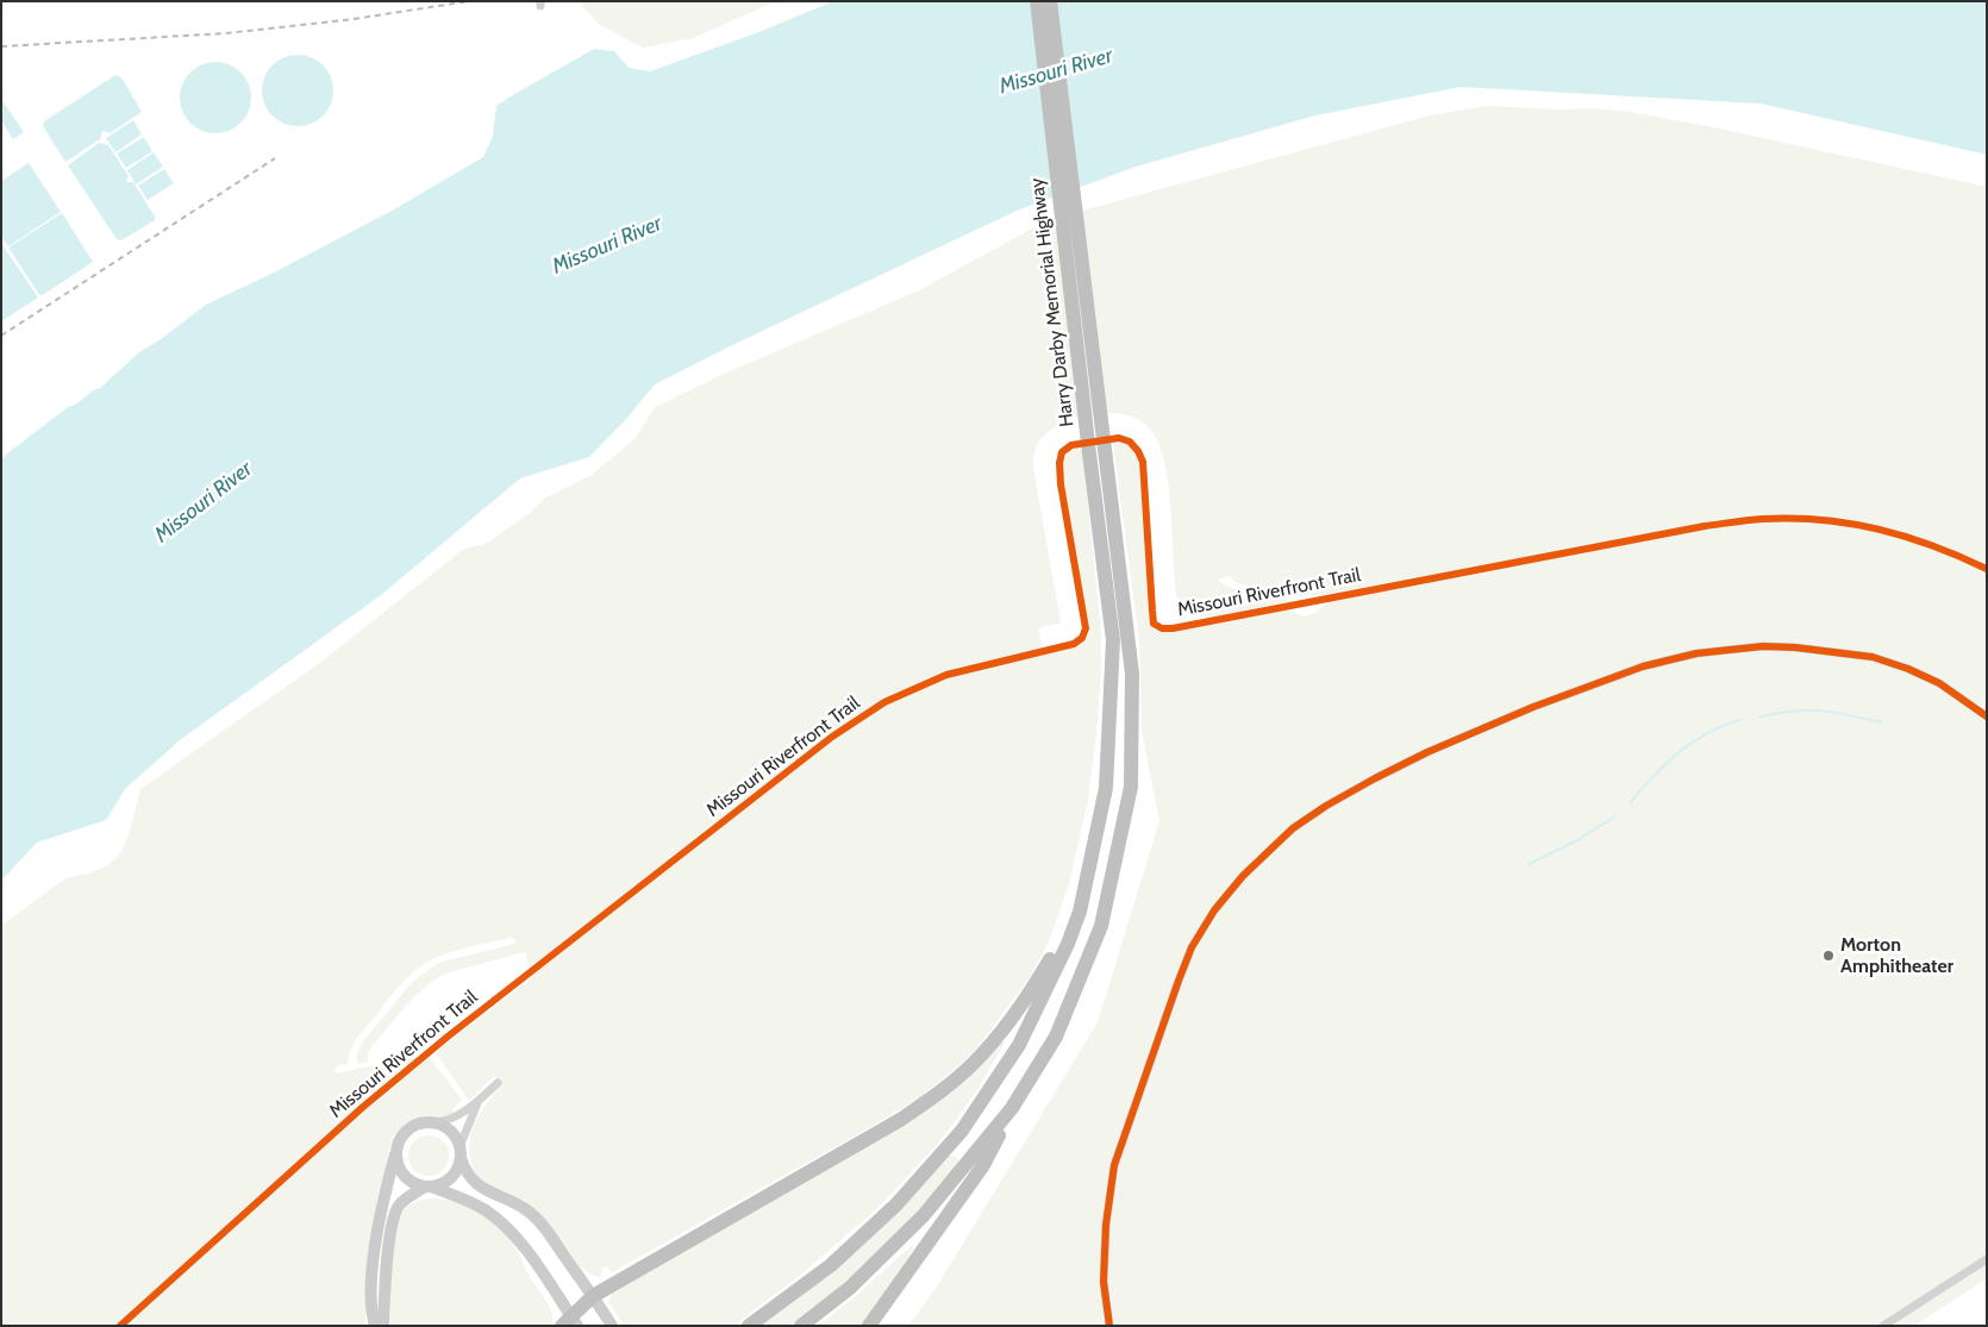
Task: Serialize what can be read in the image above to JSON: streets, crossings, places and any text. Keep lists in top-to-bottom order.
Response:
{
  "streets": {
    "highway": ["Harry Darby Memorial Highway"],
    "cycle path": ["Missouri Riverfront Trail"]
  },
  "water": ["Missouri River"],
  "places": ["Morton Amphitheater"]
}
